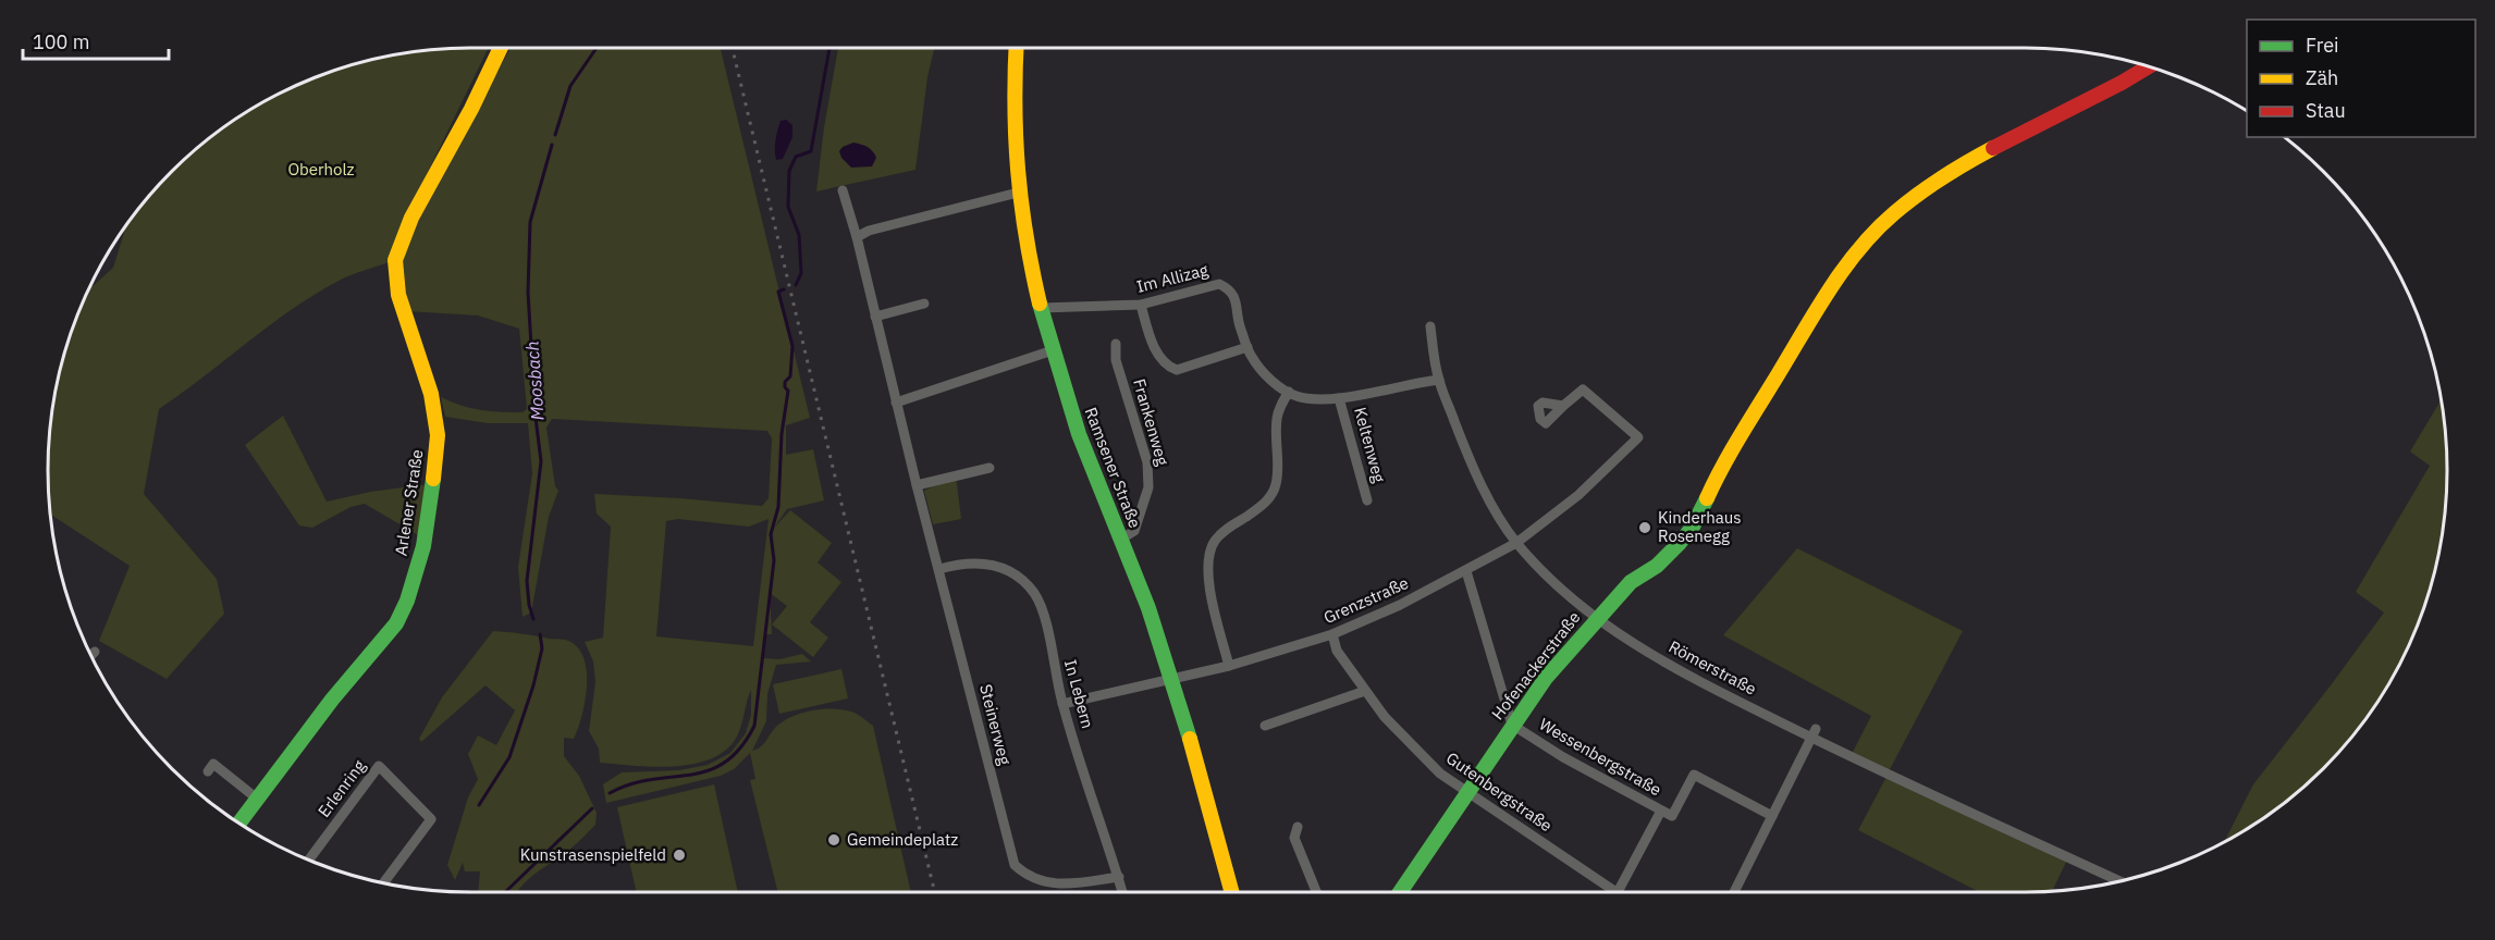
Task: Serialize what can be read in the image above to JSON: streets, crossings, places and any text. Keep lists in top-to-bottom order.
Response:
{
  "streets": {
    "street": [
      "Im Allizag",
      "Frankenweg",
      "Keltenweg",
      "Ramsener Straße",
      "Arlener Straße",
      "Grenzstraße",
      "Hofenackerstraße",
      "Römerstraße",
      "In Lebern",
      "Steinerweg",
      "Wessenbergstraße",
      "Erlenring",
      "Gutenbergstraße"
    ]
  },
  "crossings": [
    ["Im Allizag", "Keltenweg"],
    ["Im Allizag", "Ramsener Straße"],
    ["Im Allizag", "Römerstraße"],
    ["Frankenweg", "Ramsener Straße"],
    ["Ramsener Straße", "Grenzstraße"],
    ["Grenzstraße", "Römerstraße"],
    ["Grenzstraße", "In Lebern"],
    ["Grenzstraße", "Gutenbergstraße"],
    ["Hofenackerstraße", "Römerstraße"],
    ["Hofenackerstraße", "Wessenbergstraße"],
    ["Hofenackerstraße", "Gutenbergstraße"],
    ["In Lebern", "Steinerweg"],
    ["Wessenbergstraße", "Gutenbergstraße"]
  ],
  "water": ["Moosbach"],
  "parks": ["Oberholz"],
  "places": ["Kinderhaus Rosenegg", "Gemeindeplatz", "Kunstrasenspielfeld"],
  "legend": ["Frei", "Zäh", "Stau"],
  "scale_bar": "100 m"
}
